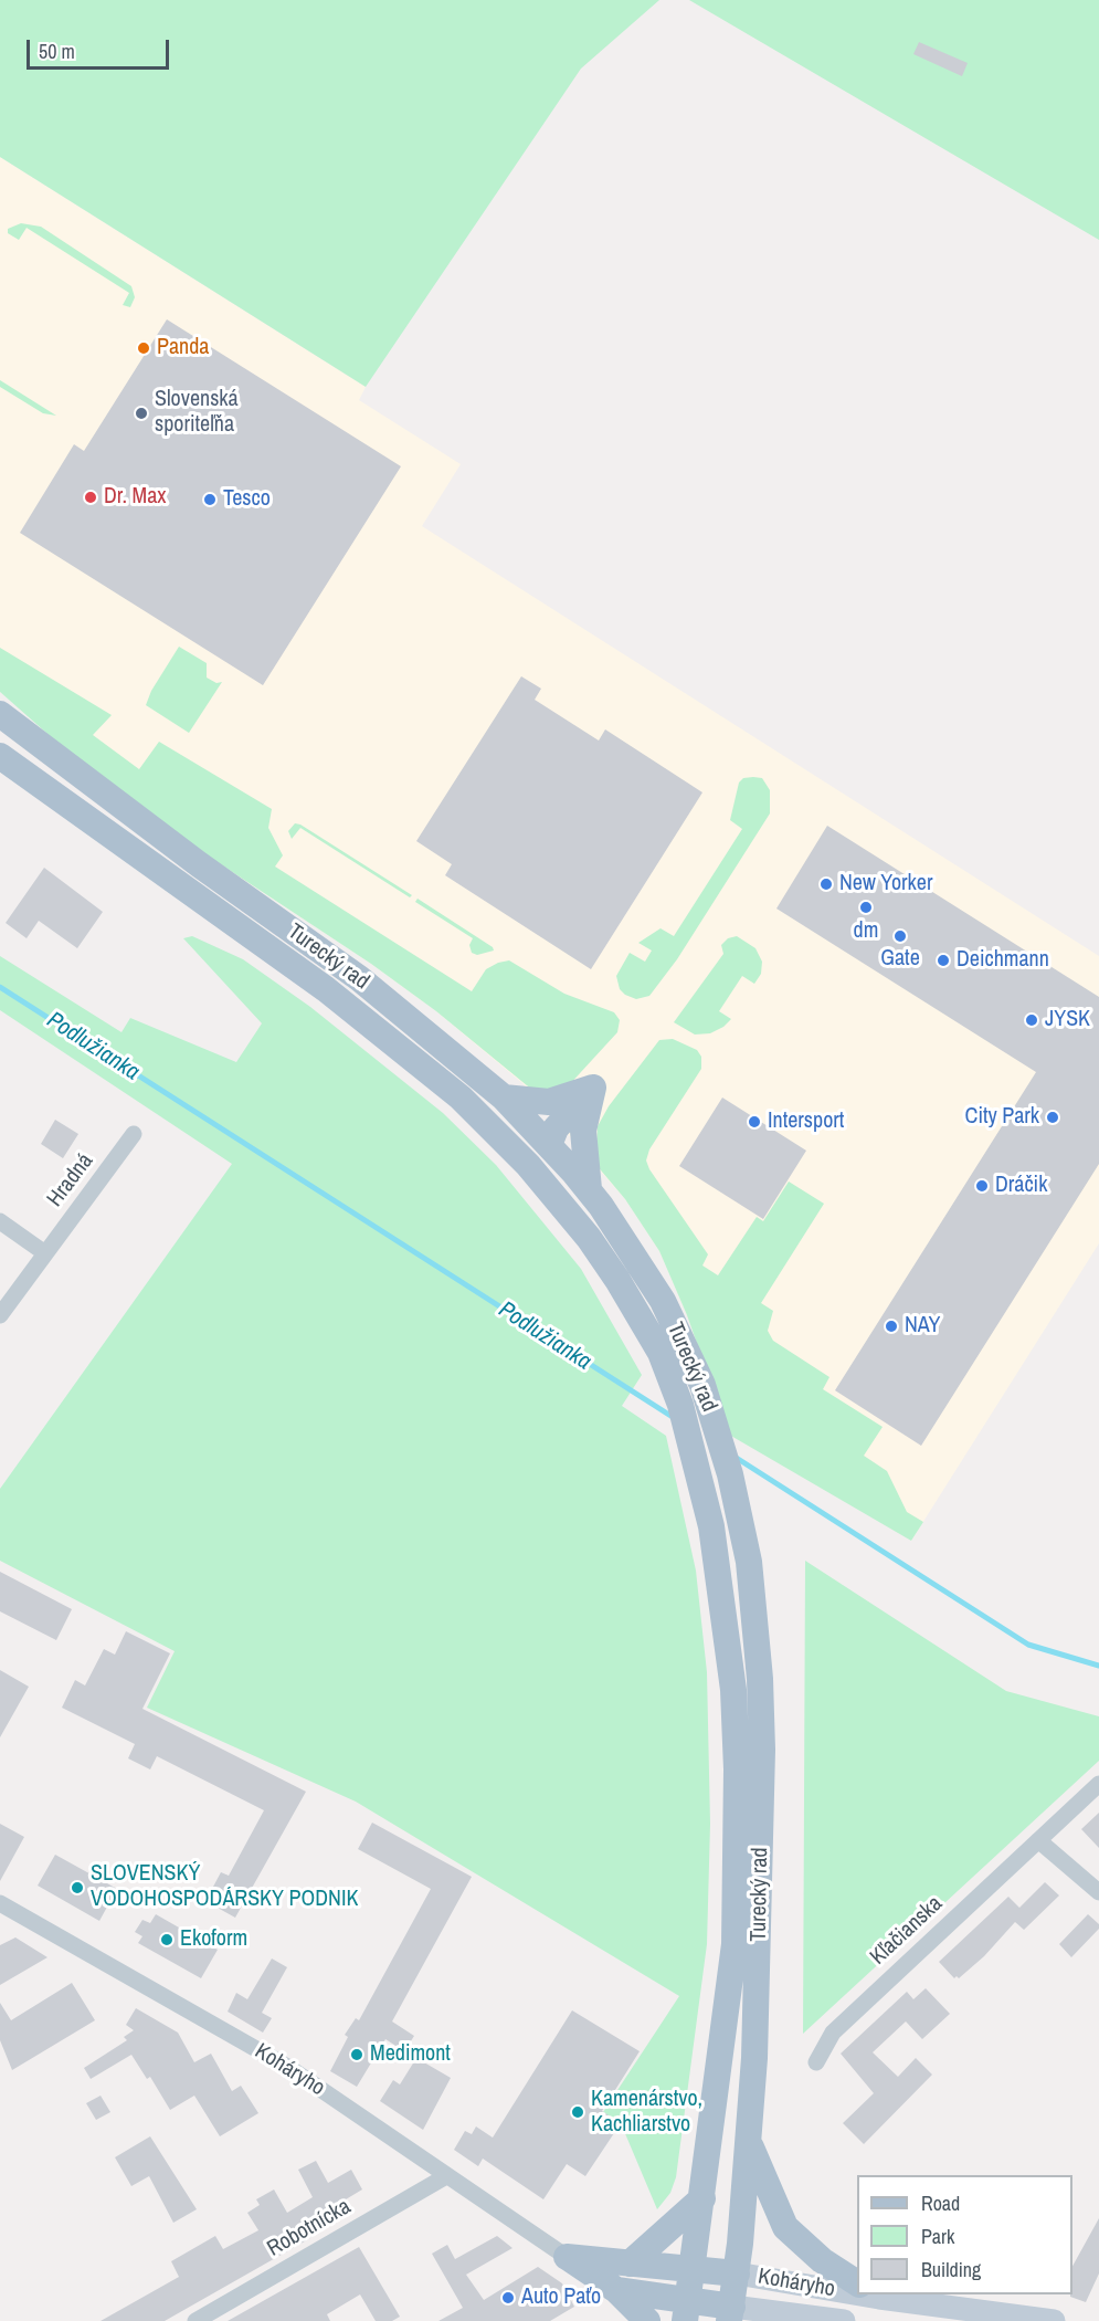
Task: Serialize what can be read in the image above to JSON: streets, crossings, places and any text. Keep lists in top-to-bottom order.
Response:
{
  "streets": {
    "main road": ["Turecký rad", "Koháryho"],
    "street": ["Hradná", "Kľačianska", "Robotnícka"]
  },
  "crossings": [
    ["Turecký rad", "Koháryho"],
    ["Koháryho", "Robotnícka"]
  ],
  "water": ["Podlužianka"],
  "places": [
    "Panda",
    "Slovenská sporiteľňa",
    "Dr. Max",
    "Tesco",
    "New Yorker",
    "dm",
    "Gate",
    "Deichmann",
    "JYSK",
    "City Park",
    "Intersport",
    "Dráčik",
    "NAY",
    "SLOVENSKÝ VODOHOSPODÁRSKY PODNIK",
    "Ekoform",
    "Medimont",
    "Kamenárstvo, Kachliarstvo",
    "Auto Paťo"
  ],
  "legend": ["Road", "Park", "Building"],
  "scale_bar": "50 m"
}
